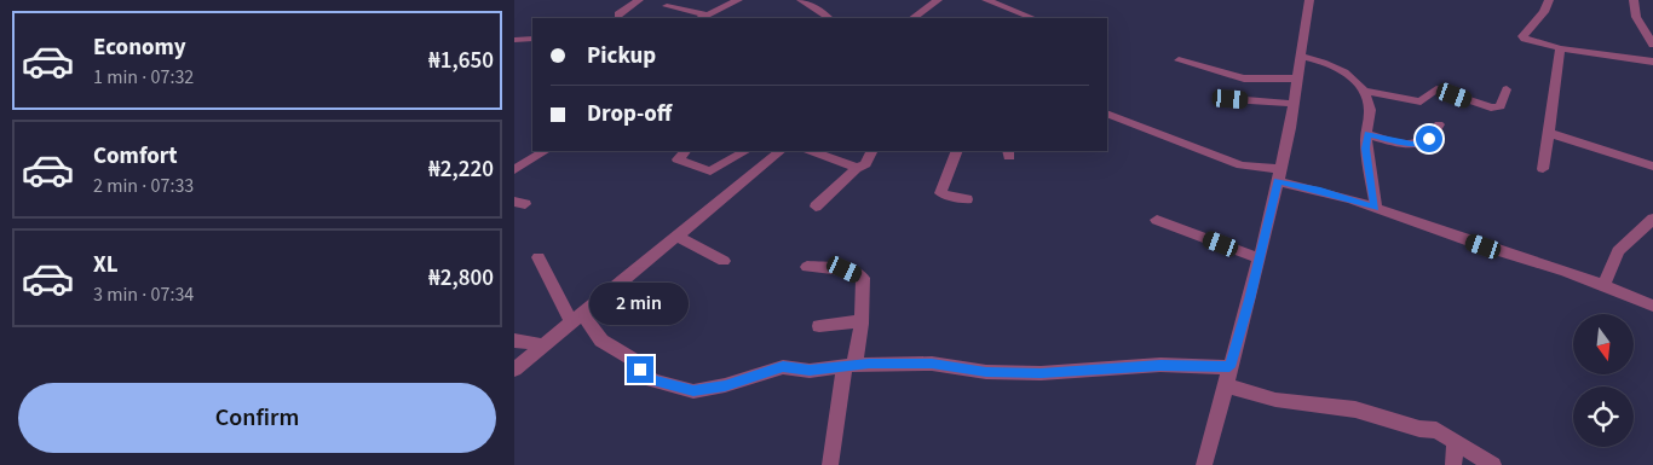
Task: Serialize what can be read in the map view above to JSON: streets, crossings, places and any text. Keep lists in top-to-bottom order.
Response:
{
  "north": "bottom",
  "page": {
    "list": [
      {
        "name": "Economy",
        "note": "1 min · 07:32",
        "value": "₦1,650"
      },
      {
        "name": "Comfort",
        "note": "2 min · 07:33",
        "value": "₦2,220"
      },
      {
        "name": "XL",
        "note": "3 min · 07:34",
        "value": "₦2,800"
      }
    ],
    "banner": ["Pickup", "Drop-off"],
    "bubble": "2 min",
    "buttons": "Confirm"
  }
}
